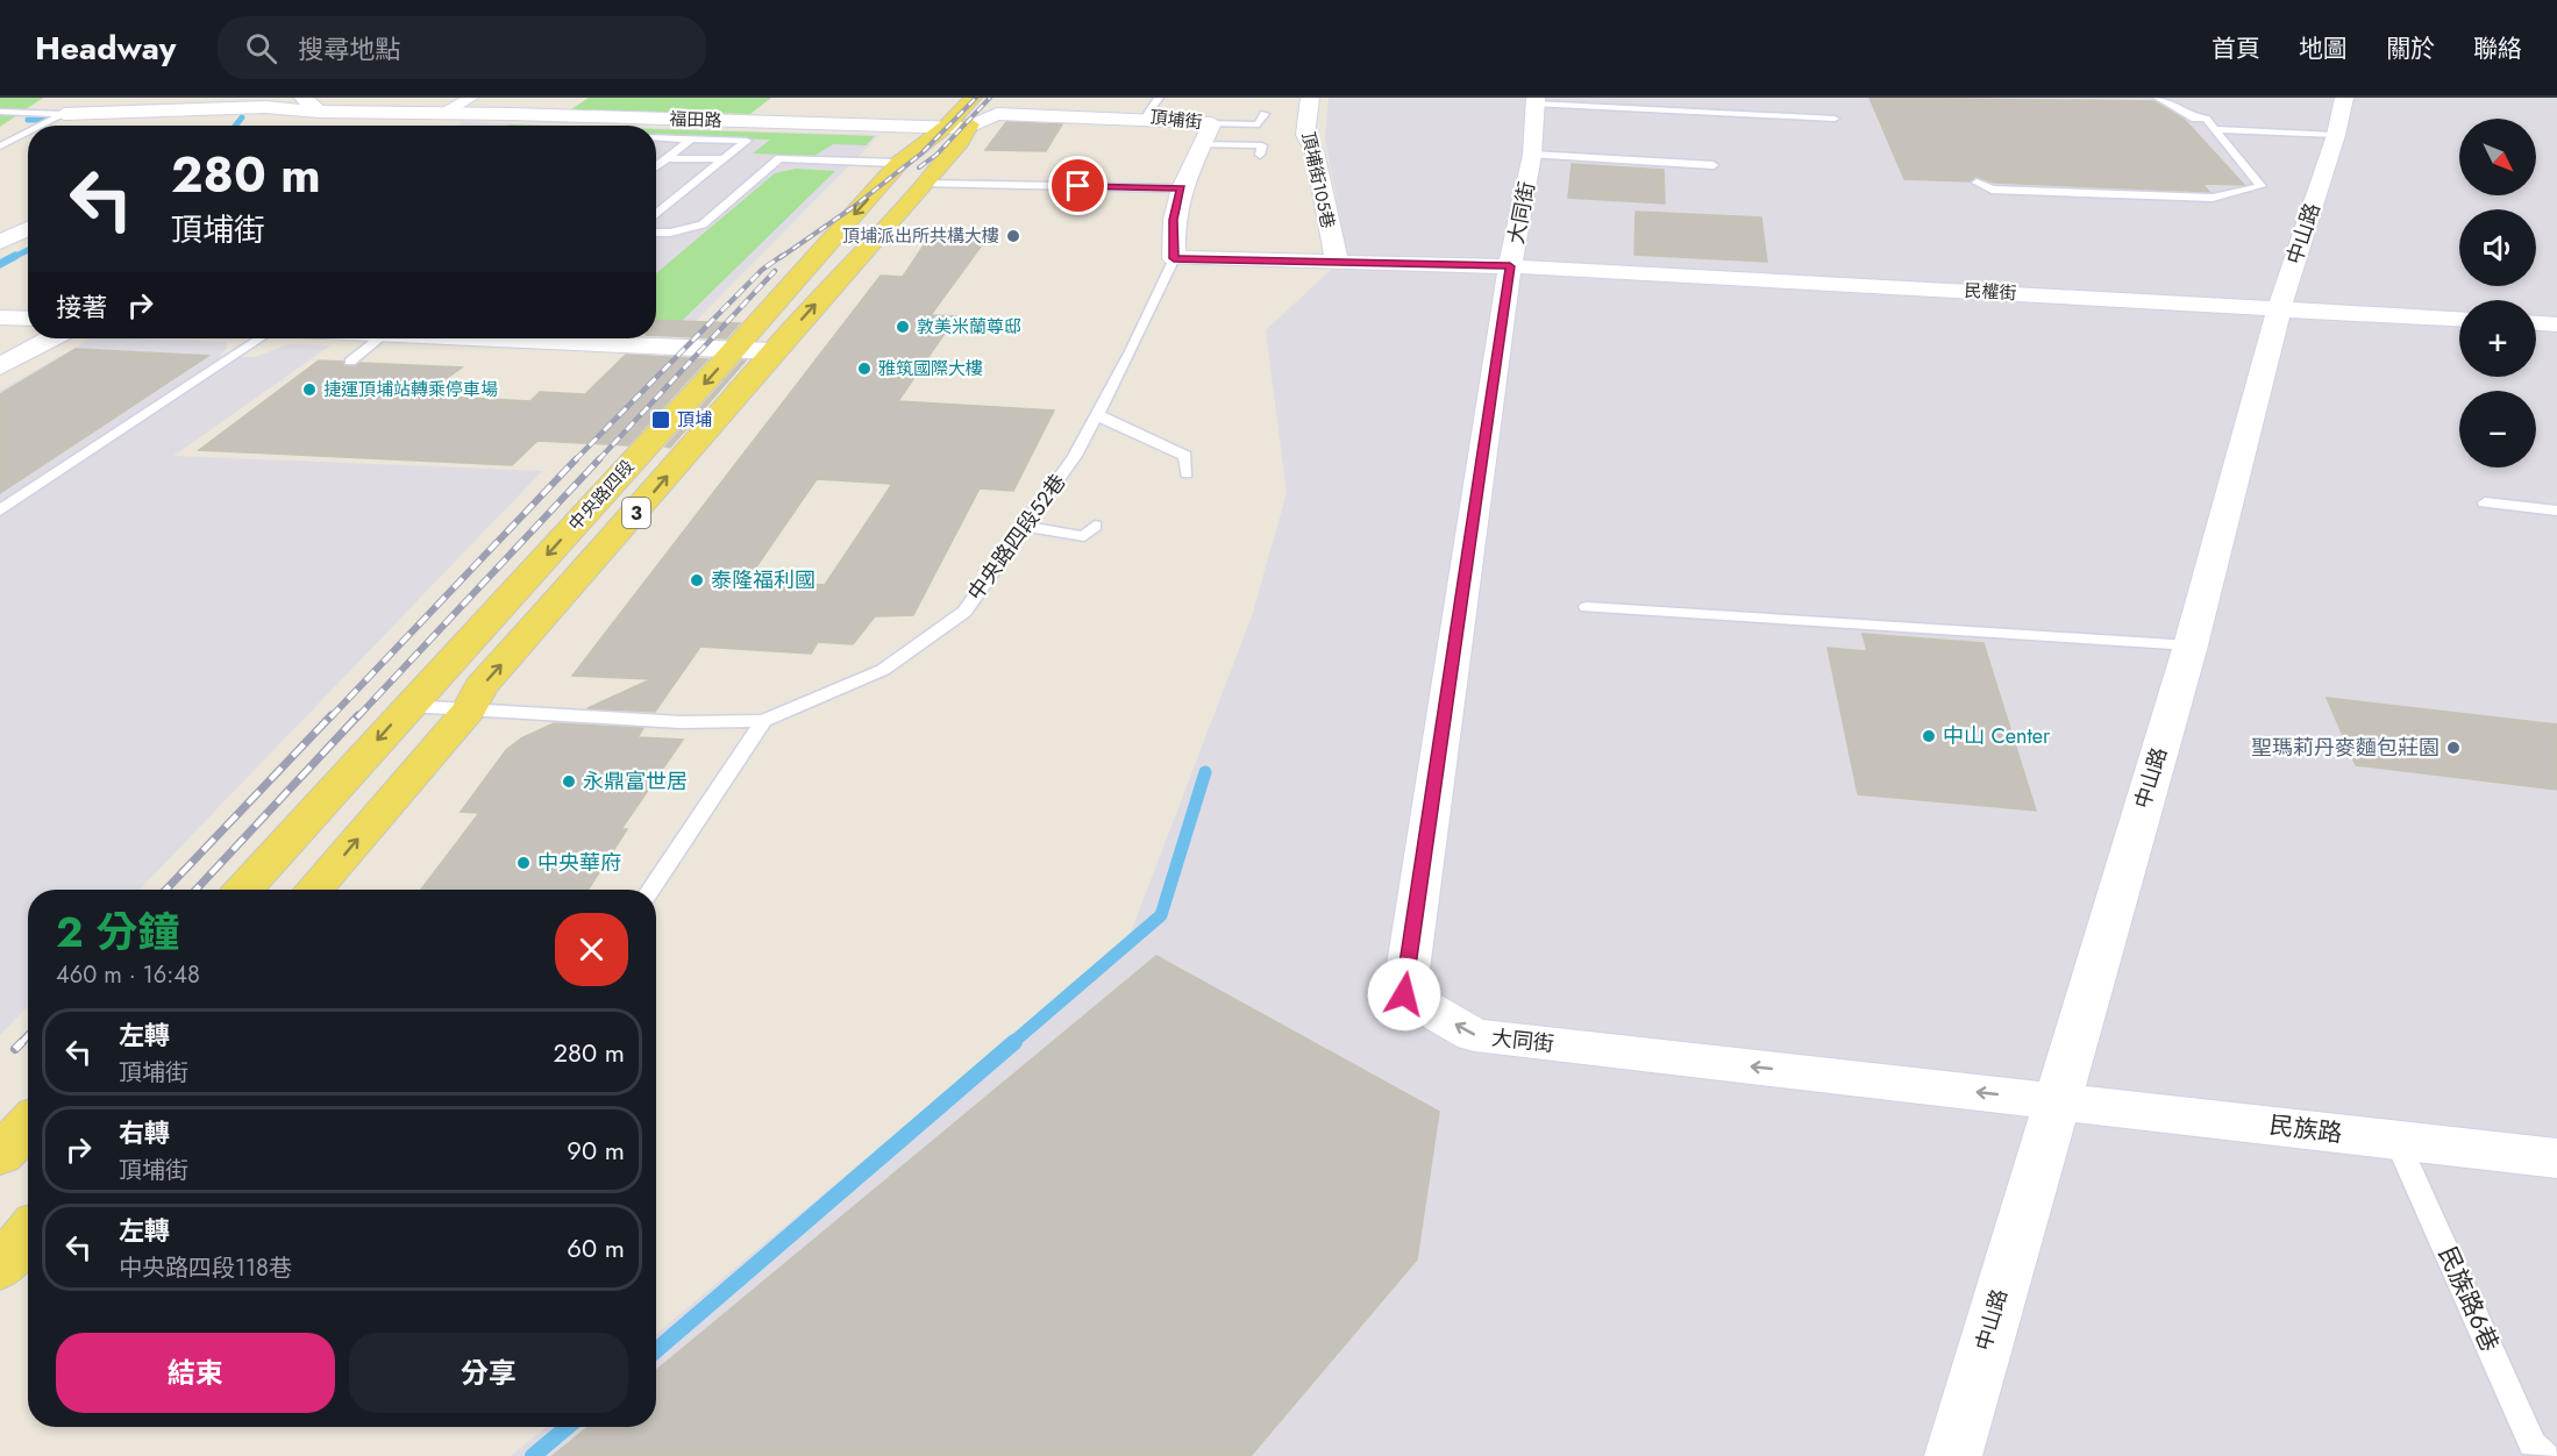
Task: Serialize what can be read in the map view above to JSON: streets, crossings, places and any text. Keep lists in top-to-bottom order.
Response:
{
  "streets": {
    "main road": ["中央路四段", "3"],
    "street": [
      "福田路",
      "頂埔街",
      "頂埔街105巷",
      "大同街",
      "中山路",
      "民權街",
      "民族路"
    ],
    "lane": ["中央路四段52巷", "民族路6巷"]
  },
  "crossings": [
    ["福田路", "中央路四段"],
    ["頂埔街", "中央路四段52巷"],
    ["大同街", "中山路"],
    ["大同街", "民權街"],
    ["大同街", "民族路"],
    ["中山路", "民權街"],
    ["中山路", "民族路"],
    ["中央路四段", "中央路四段52巷"],
    ["民族路", "民族路6巷"]
  ],
  "places": {
    "other": [
      "頂埔派出所共構大樓",
      "敦美米蘭尊邸",
      "雅筑國際大樓",
      "捷運頂埔站轉乘停車場",
      "泰隆福利國",
      "中山 Center",
      "聖瑪莉丹麥麵包莊園",
      "永鼎富世居",
      "中央華府"
    ],
    "transit": ["頂埔"]
  },
  "north": "bottom right",
  "page": {
    "header": "Headway",
    "search": "搜尋地點",
    "nav": [
      "首頁",
      "地圖",
      "關於",
      "聯絡"
    ],
    "map_buttons": ["+", "−"],
    "turn": ["280 m", "頂埔街"],
    "then": "接著",
    "heading": ["2 分鐘", "460 m · 16:48"],
    "list": [
      {
        "name": "左轉",
        "note": "頂埔街",
        "value": "280 m"
      },
      {
        "name": "右轉",
        "note": "頂埔街",
        "value": "90 m"
      },
      {
        "name": "左轉",
        "note": "中央路四段118巷",
        "value": "60 m"
      }
    ],
    "buttons": ["結束", "分享"]
  }
}
